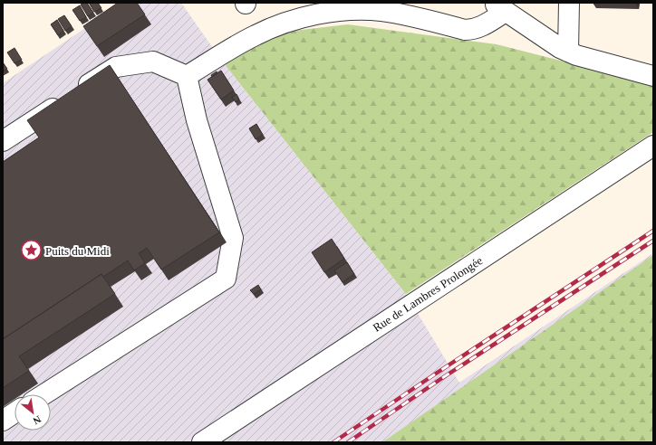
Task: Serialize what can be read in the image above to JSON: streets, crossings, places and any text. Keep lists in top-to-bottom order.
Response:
{
  "streets": {
    "street": ["Rue de Lambres Prolongée"]
  },
  "places": {
    "place": ["Puits du Midi"]
  },
  "north": "bottom right"
}
